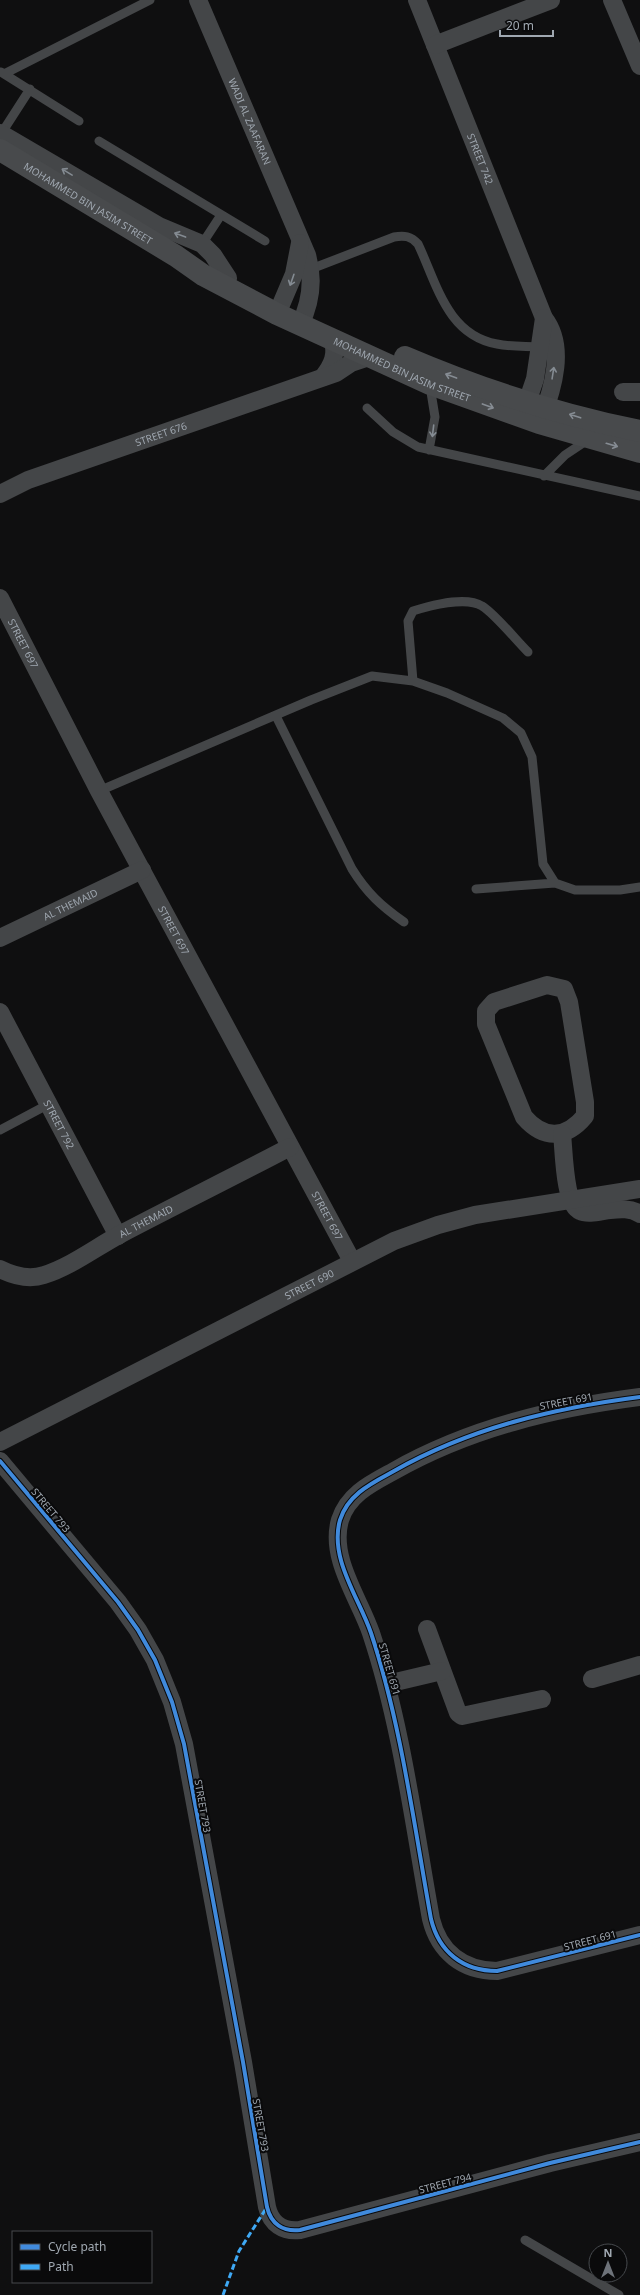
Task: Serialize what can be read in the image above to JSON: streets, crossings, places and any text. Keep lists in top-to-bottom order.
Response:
{
  "streets": {
    "street": [
      "WADI AL ZAAFARAN",
      "STREET 742",
      "MOHAMMED BIN JASIM STREET",
      "STREET 676",
      "STREET 697",
      "AL THEMAID",
      "STREET 792",
      "STREET 690",
      "STREET 691",
      "STREET 793",
      "STREET 794"
    ]
  },
  "crossings": [
    ["WADI AL ZAAFARAN", "MOHAMMED BIN JASIM STREET"],
    ["STREET 742", "MOHAMMED BIN JASIM STREET"],
    ["MOHAMMED BIN JASIM STREET", "STREET 676"],
    ["STREET 697", "AL THEMAID"],
    ["STREET 697", "STREET 690"],
    ["AL THEMAID", "STREET 792"],
    ["STREET 793", "STREET 794"]
  ],
  "legend": ["Cycle path", "Path"],
  "scale_bar": "20 m",
  "north": "top"
}
